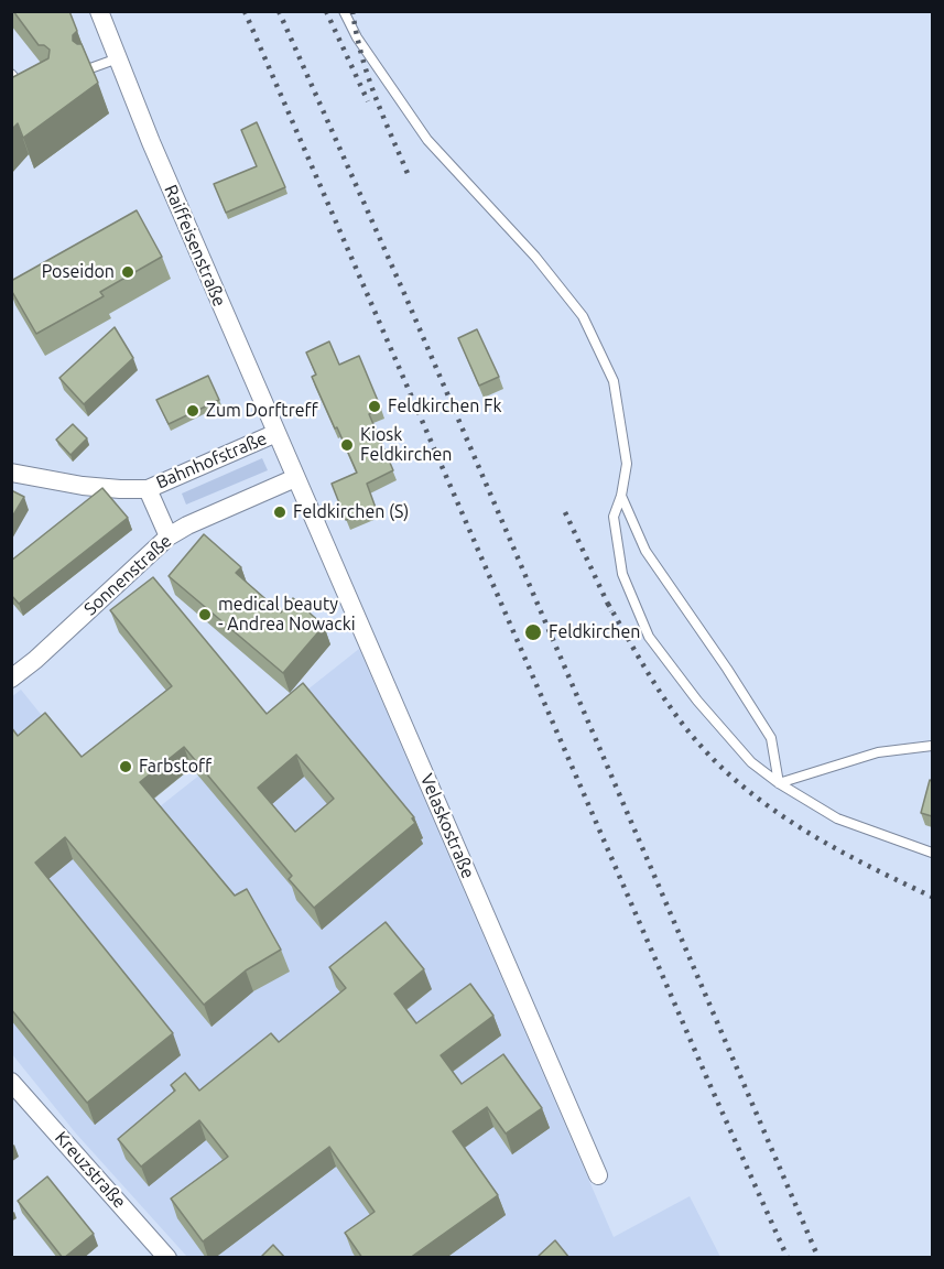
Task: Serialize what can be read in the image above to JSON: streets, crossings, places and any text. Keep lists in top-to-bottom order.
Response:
{
  "streets": {
    "street": [
      "Raiffeisenstraße",
      "Bahnhofstraße",
      "Sonnenstraße",
      "Velaskostraße",
      "Kreuzstraße"
    ]
  },
  "crossings": [
    ["Raiffeisenstraße", "Bahnhofstraße"],
    ["Raiffeisenstraße", "Sonnenstraße"],
    ["Raiffeisenstraße", "Velaskostraße"],
    ["Bahnhofstraße", "Sonnenstraße"],
    ["Sonnenstraße", "Velaskostraße"]
  ],
  "places": [
    "Poseidon",
    "Feldkirchen Fk",
    "Zum Dorftreff",
    "Kiosk Feldkirchen",
    "Feldkirchen (S)",
    "medical beauty - Andrea Nowacki",
    "Feldkirchen",
    "Farbstoff"
  ]
}
